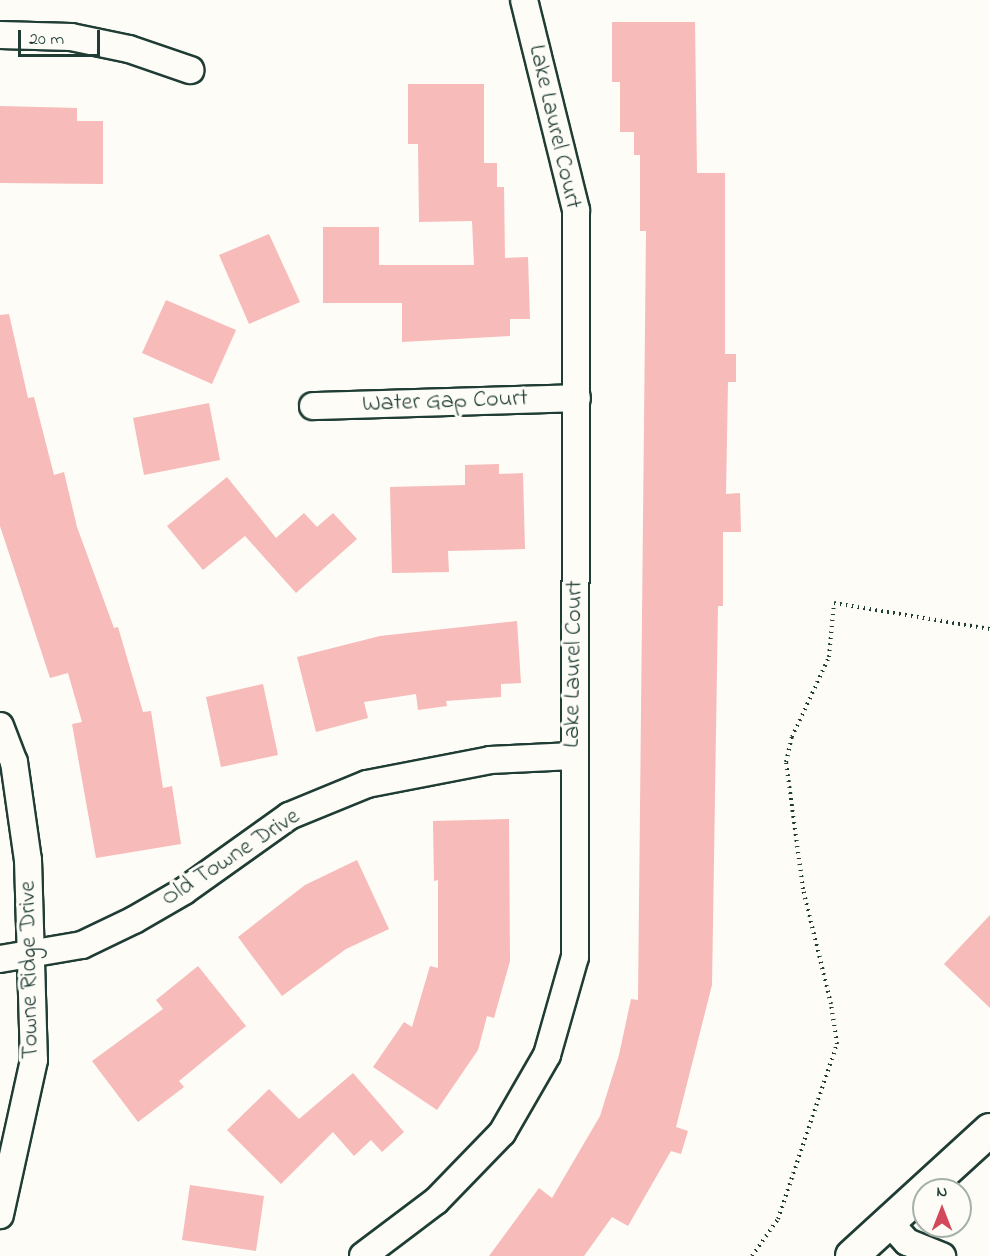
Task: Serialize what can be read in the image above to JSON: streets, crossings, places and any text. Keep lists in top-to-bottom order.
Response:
{
  "streets": {
    "street": [
      "Lake Laurel Court",
      "Water Gap Court",
      "Old Towne Drive",
      "Towne Ridge Drive"
    ]
  },
  "crossings": [
    ["Lake Laurel Court", "Water Gap Court"],
    ["Lake Laurel Court", "Old Towne Drive"],
    ["Old Towne Drive", "Towne Ridge Drive"]
  ],
  "scale_bar": "20 m",
  "north": "top"
}
